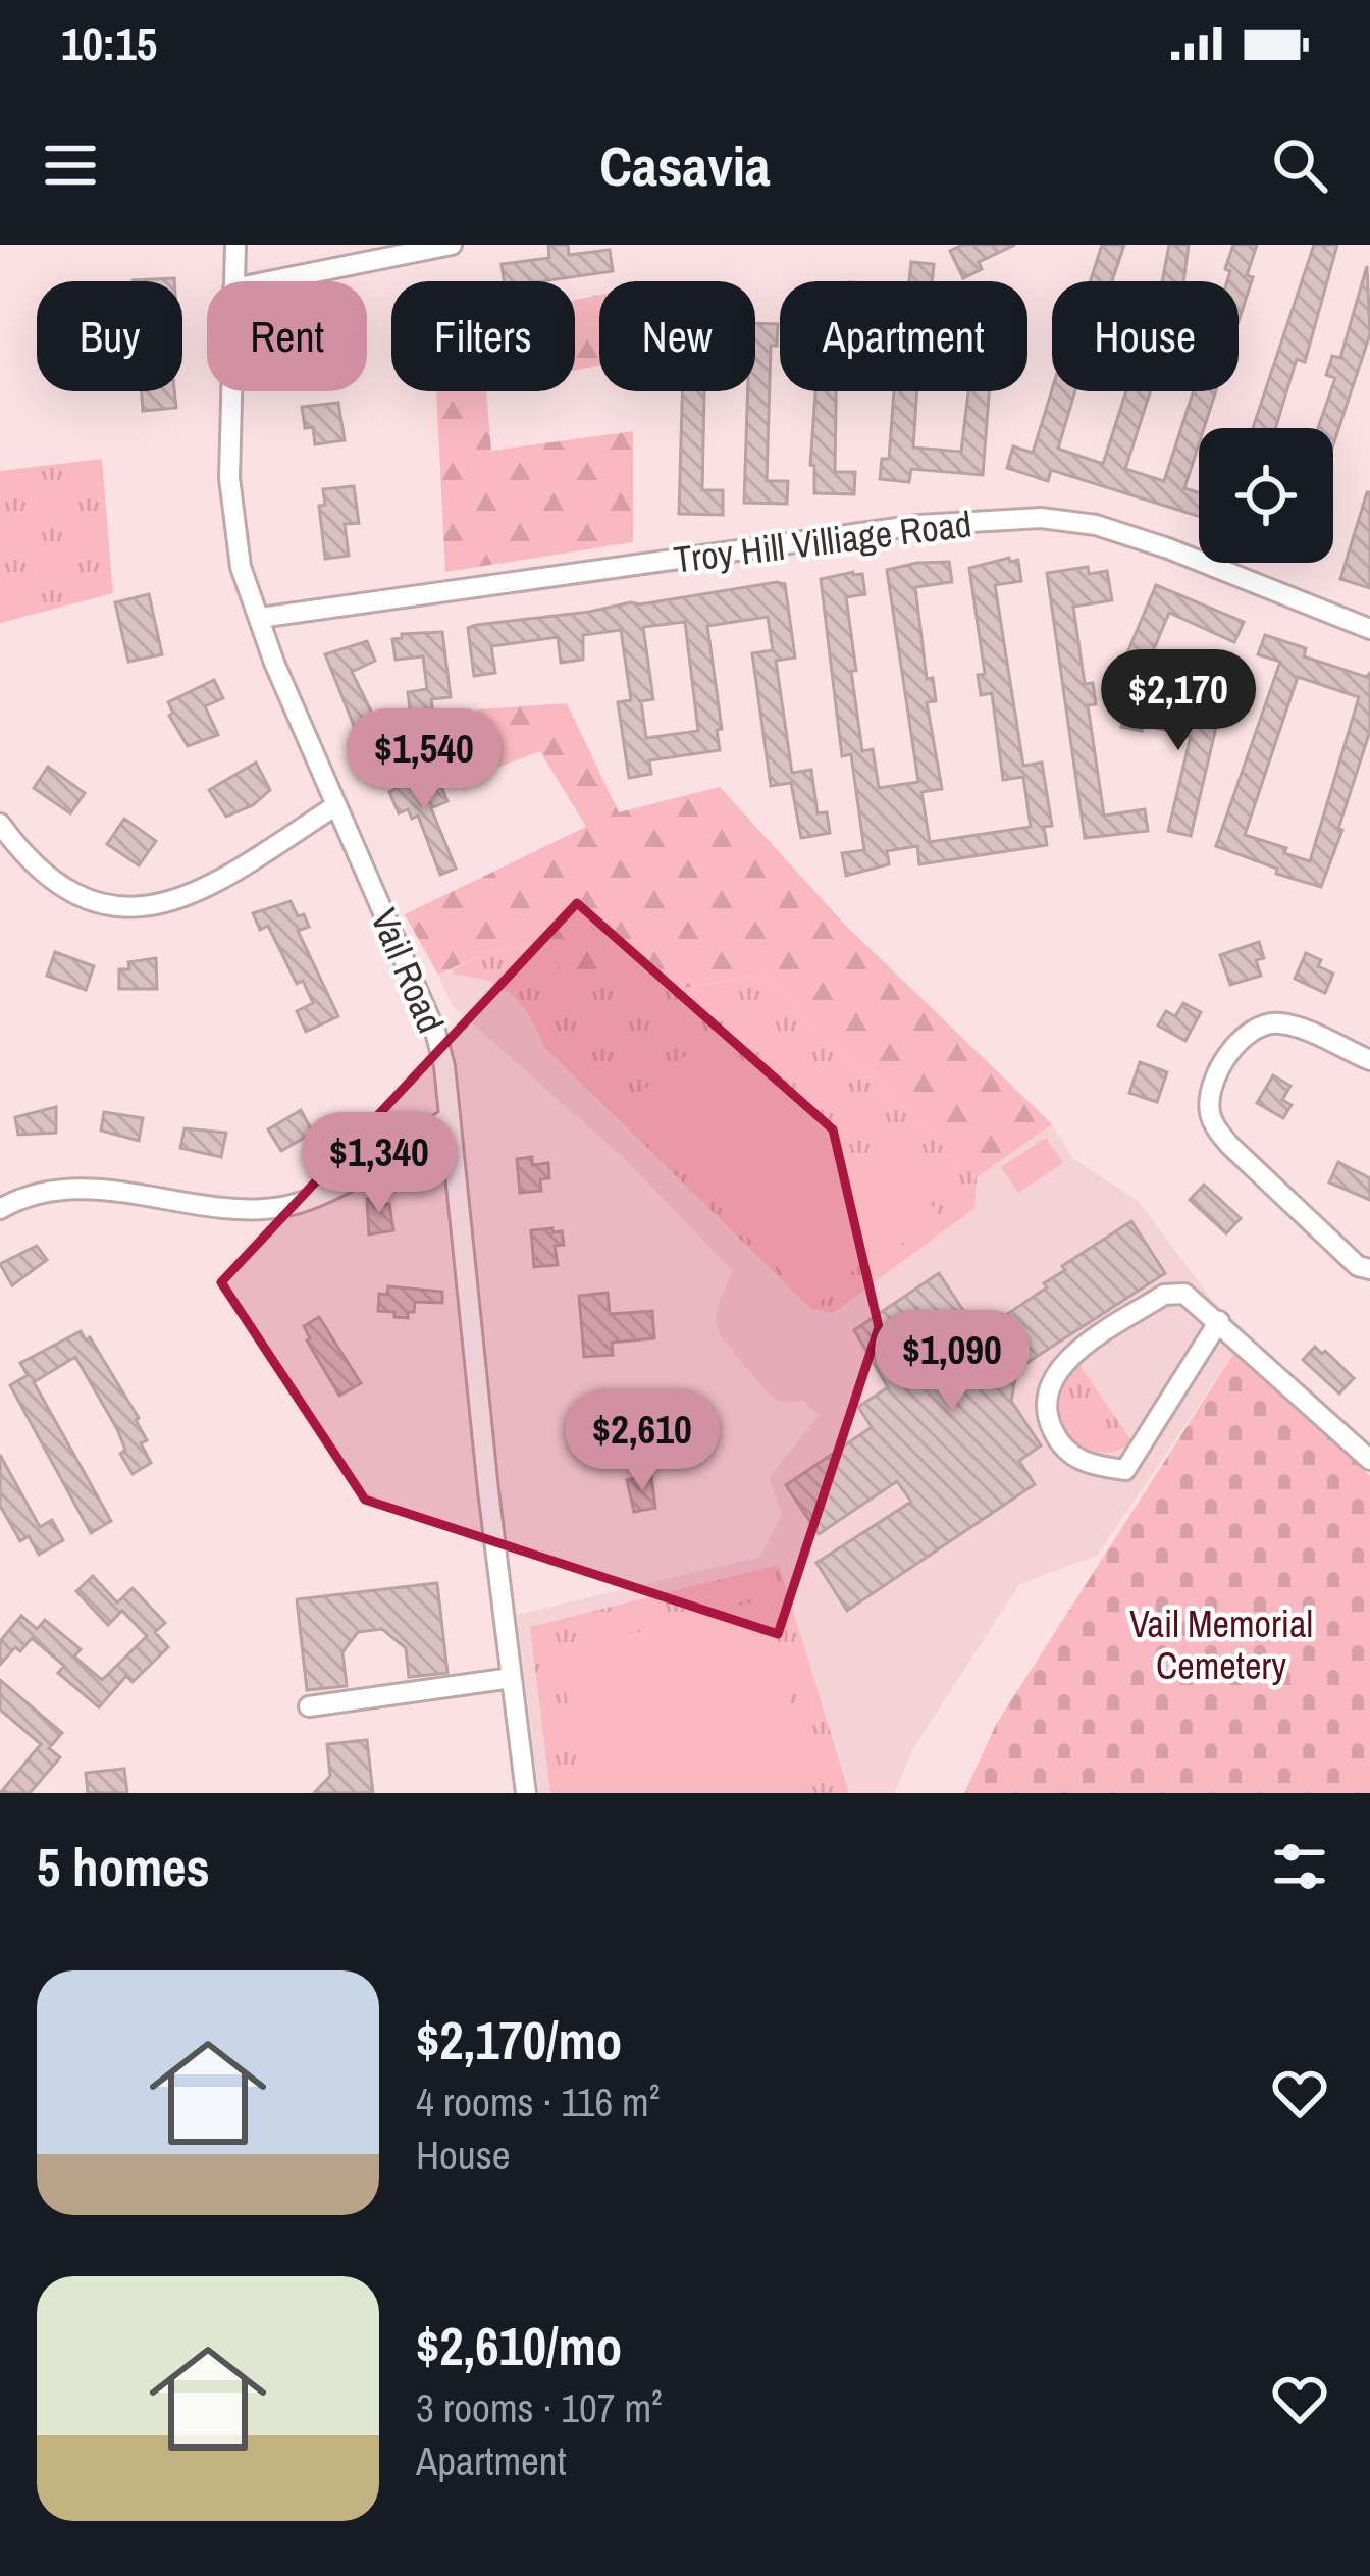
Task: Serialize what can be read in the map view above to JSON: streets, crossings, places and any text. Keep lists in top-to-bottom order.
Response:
{
  "streets": {
    "street": ["Troy Hill Villiage Road", "Vail Road"]
  },
  "crossings": [
    ["Troy Hill Villiage Road", "Vail Road"]
  ],
  "parks": ["Vail Memorial Cemetery"],
  "page": {
    "status": "10:15",
    "header": "Casavia",
    "chip": [
      "Buy",
      "Rent",
      "Filters",
      "New",
      "Apartment",
      "House"
    ],
    "price": [
      "$2,170",
      "$1,540",
      "$1,340",
      "$1,090",
      "$2,610"
    ],
    "heading": "5 homes",
    "list": [
      {
        "name": "$2,170/mo",
        "note": "4 rooms · 116 m² · House"
      },
      {
        "name": "$2,610/mo",
        "note": "3 rooms · 107 m² · Apartment"
      }
    ]
  }
}
